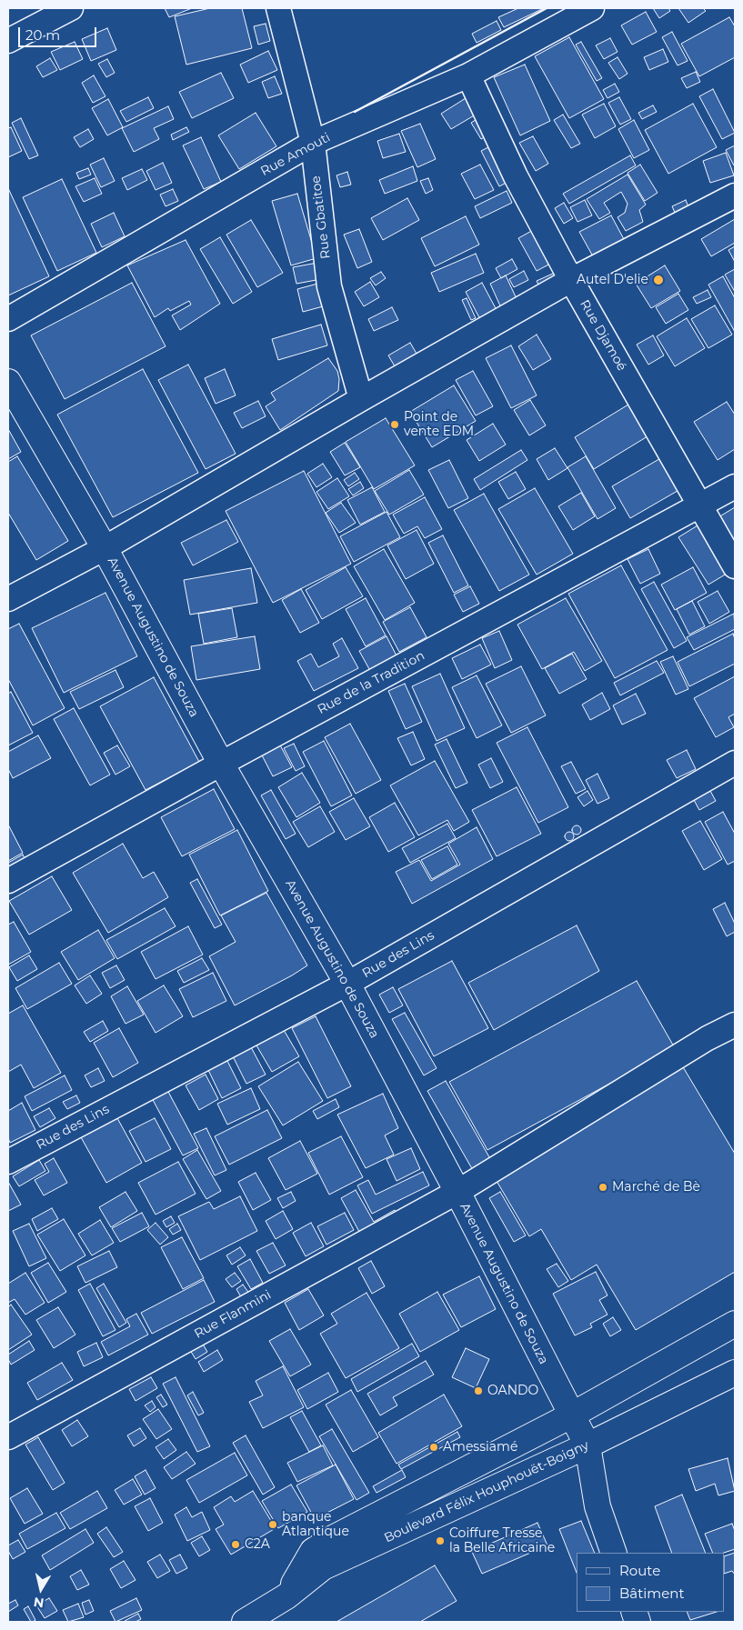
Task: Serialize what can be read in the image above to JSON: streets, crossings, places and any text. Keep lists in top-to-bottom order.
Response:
{
  "streets": {
    "main road": ["Avenue Augustino de Souza", "Boulevard Félix Houphouët-Boigny"],
    "street": [
      "Rue Amouti",
      "Rue Gbatitoe",
      "Rue Djamoé",
      "Rue de la Tradition",
      "Rue des Lins",
      "Rue Flanmini"
    ]
  },
  "crossings": [
    ["Rue Amouti", "Rue Gbatitoe"],
    ["Rue Amouti", "Rue Djamoé"],
    ["Rue Djamoé", "Rue de la Tradition"],
    ["Avenue Augustino de Souza", "Rue de la Tradition"],
    ["Avenue Augustino de Souza", "Rue des Lins"],
    ["Avenue Augustino de Souza", "Rue Flanmini"],
    ["Avenue Augustino de Souza", "Boulevard Félix Houphouët-Boigny"]
  ],
  "places": [
    "Autel D'elie",
    "Point de vente EDM",
    "Marché de Bè",
    "OANDO",
    "Amessiamé",
    "banque Atlantique",
    "Coiffure Tresse la Belle Africaine",
    "C2A"
  ],
  "legend": ["Route", "Bâtiment"],
  "scale_bar": "20 m",
  "north": "bottom"
}
